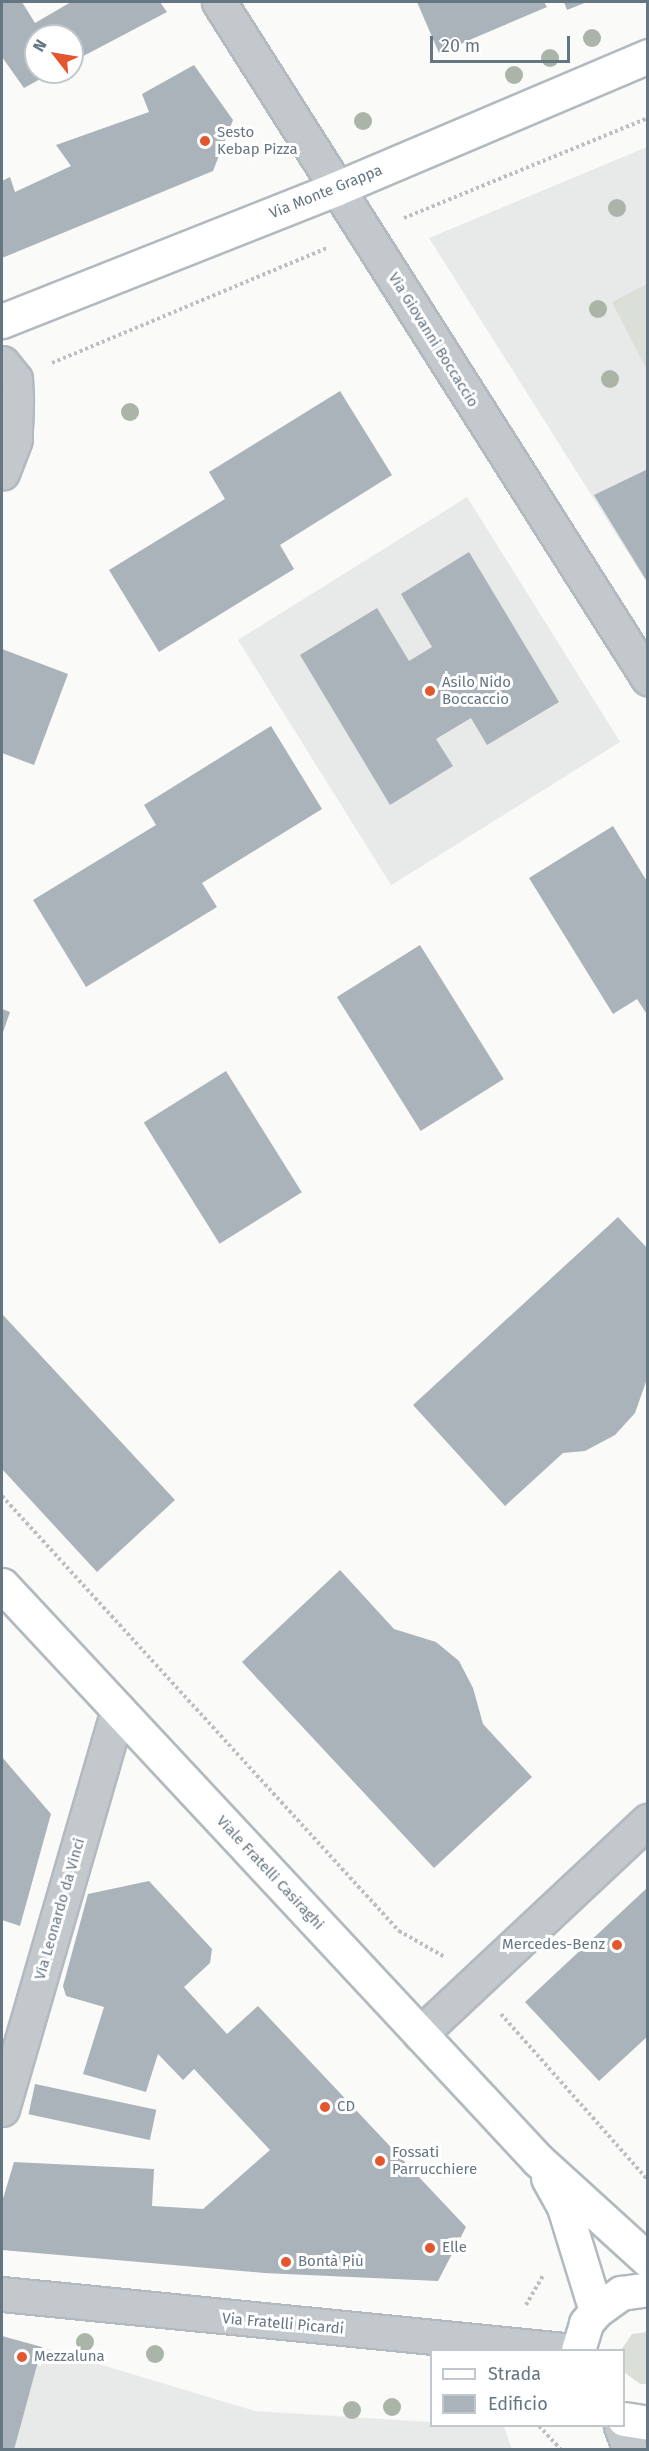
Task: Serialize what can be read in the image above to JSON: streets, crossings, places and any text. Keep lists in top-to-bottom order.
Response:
{
  "streets": {
    "street": [
      "Via Monte Grappa",
      "Via Giovanni Boccaccio",
      "Viale Fratelli Casiraghi",
      "Via Leonardo da Vinci",
      "Via Fratelli Picardi"
    ]
  },
  "crossings": [
    ["Via Monte Grappa", "Via Giovanni Boccaccio"],
    ["Viale Fratelli Casiraghi", "Via Leonardo da Vinci"]
  ],
  "places": [
    "Sesto Kebap Pizza",
    "Asilo Nido Boccaccio",
    "Mercedes-Benz",
    "CD",
    "Fossati Parrucchiere",
    "Elle",
    "Bontà Più",
    "Mezzaluna"
  ],
  "legend": ["Strada", "Edificio"],
  "scale_bar": "20 m",
  "north": "top left"
}
